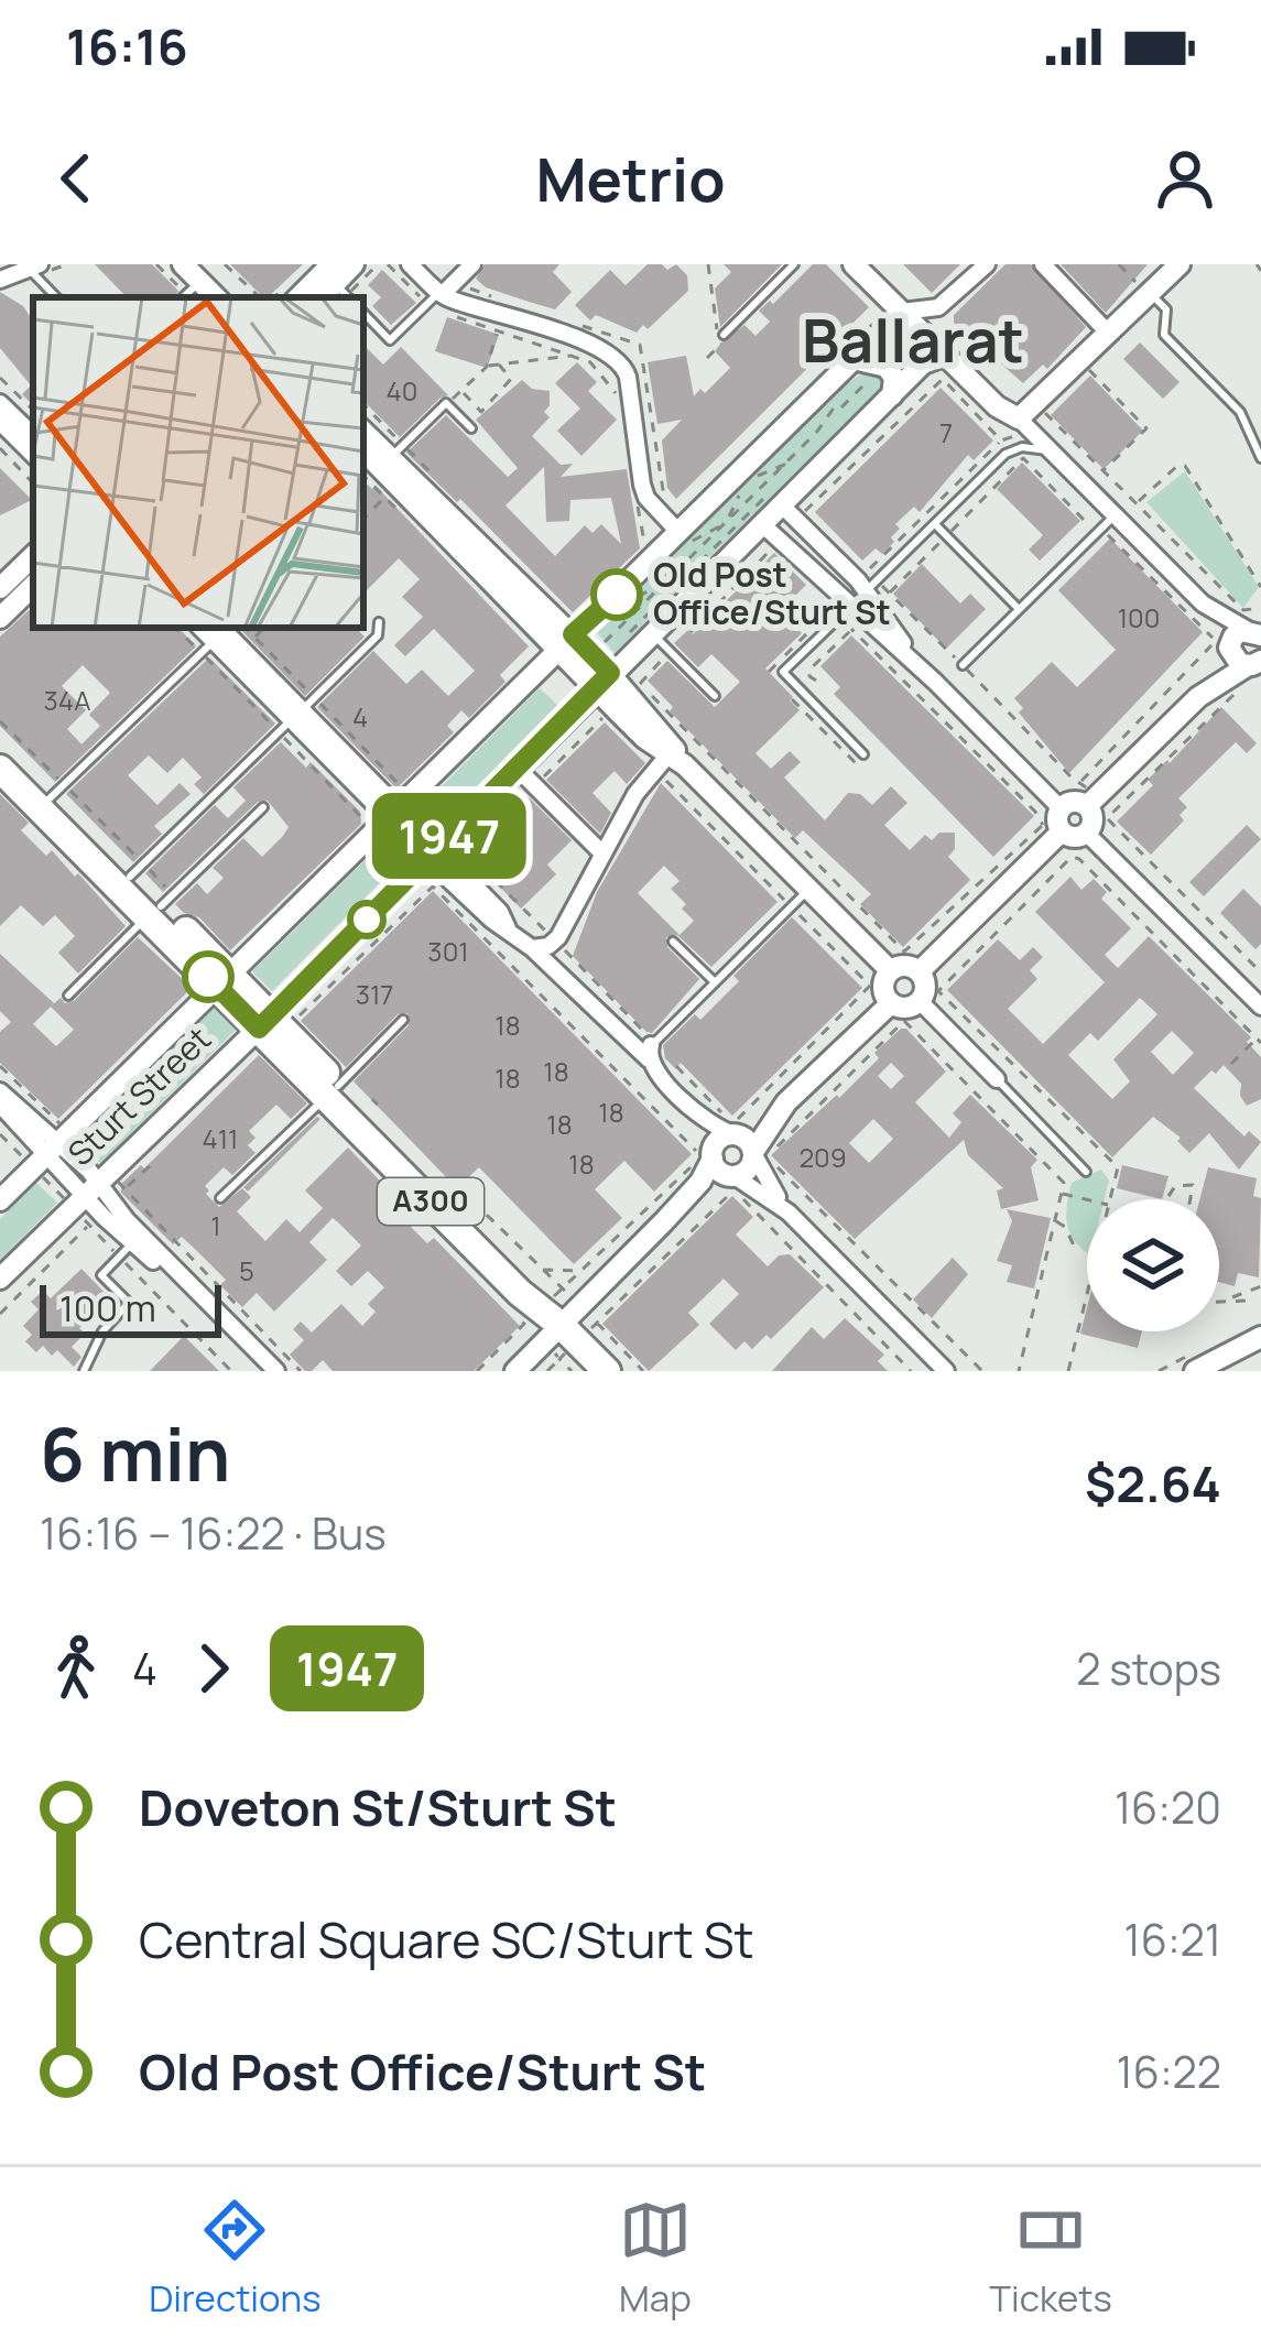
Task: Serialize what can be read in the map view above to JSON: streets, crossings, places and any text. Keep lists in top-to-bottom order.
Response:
{
  "streets": {
    "highway": ["A300"],
    "street": ["Sturt Street"]
  },
  "crossings": [
    ["Sturt Street", "A300"]
  ],
  "districts": ["Ballarat"],
  "places": ["Old Post Office/Sturt St"],
  "lines": ["bus line 1947"],
  "house_numbers": [
    "40",
    "7",
    "100",
    "34A",
    "4",
    "301",
    "317",
    "18",
    "18",
    "18",
    "18",
    "18",
    "411",
    "209",
    "18",
    "1",
    "5"
  ],
  "scale_bar": "100 m",
  "page": {
    "status": "16:16",
    "header": "Metrio",
    "on_map": "1947",
    "scale": "100 m",
    "heading": ["6 min", "16:16 – 16:22 · Bus", "$2.64"],
    "legs": ["4", "1947", "2 stops"],
    "list": [
      {
        "name": "Doveton St/Sturt St",
        "value": "16:20"
      },
      {
        "name": "Central Square SC/Sturt St",
        "value": "16:21"
      },
      {
        "name": "Old Post Office/Sturt St",
        "value": "16:22"
      }
    ],
    "tabs": ["Directions", "Map", "Tickets"]
  }
}
